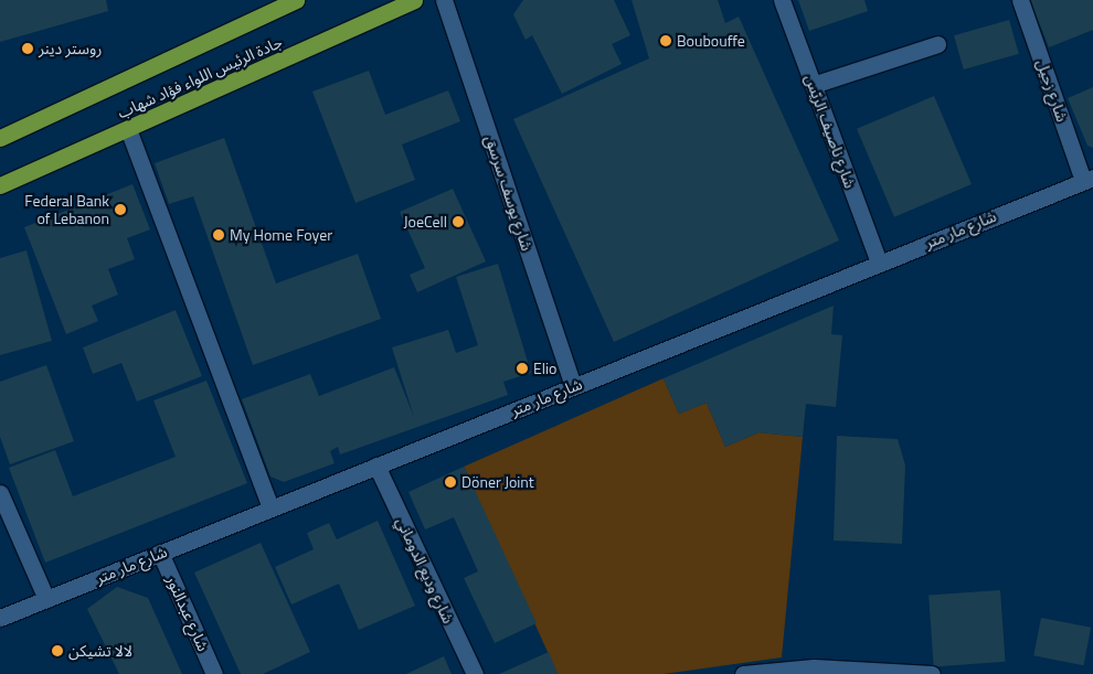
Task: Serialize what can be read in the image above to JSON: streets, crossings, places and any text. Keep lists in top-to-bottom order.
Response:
{
  "streets": {
    "highway": ["جادة الرئيس اللواء فؤاد شهاب"],
    "street": [
      "شارع زحيل",
      "شارع ناصيف الريّس",
      "شارع يوسف سرسق",
      "شارع مار متر",
      "شارع وديع الدوماني",
      "شارع عبدالنور"
    ]
  },
  "crossings": [
    ["شارع زحيل", "شارع مار متر"],
    ["شارع ناصيف الريّس", "شارع مار متر"],
    ["شارع يوسف سرسق", "شارع مار متر"],
    ["شارع مار متر", "شارع وديع الدوماني"],
    ["شارع مار متر", "شارع عبدالنور"]
  ],
  "places": [
    "Boubouffe",
    "روستر دينر",
    "Federal Bank of Lebanon",
    "JoeCell",
    "My Home Foyer",
    "Elio",
    "Döner Joint",
    "لالا تشيكن"
  ]
}
